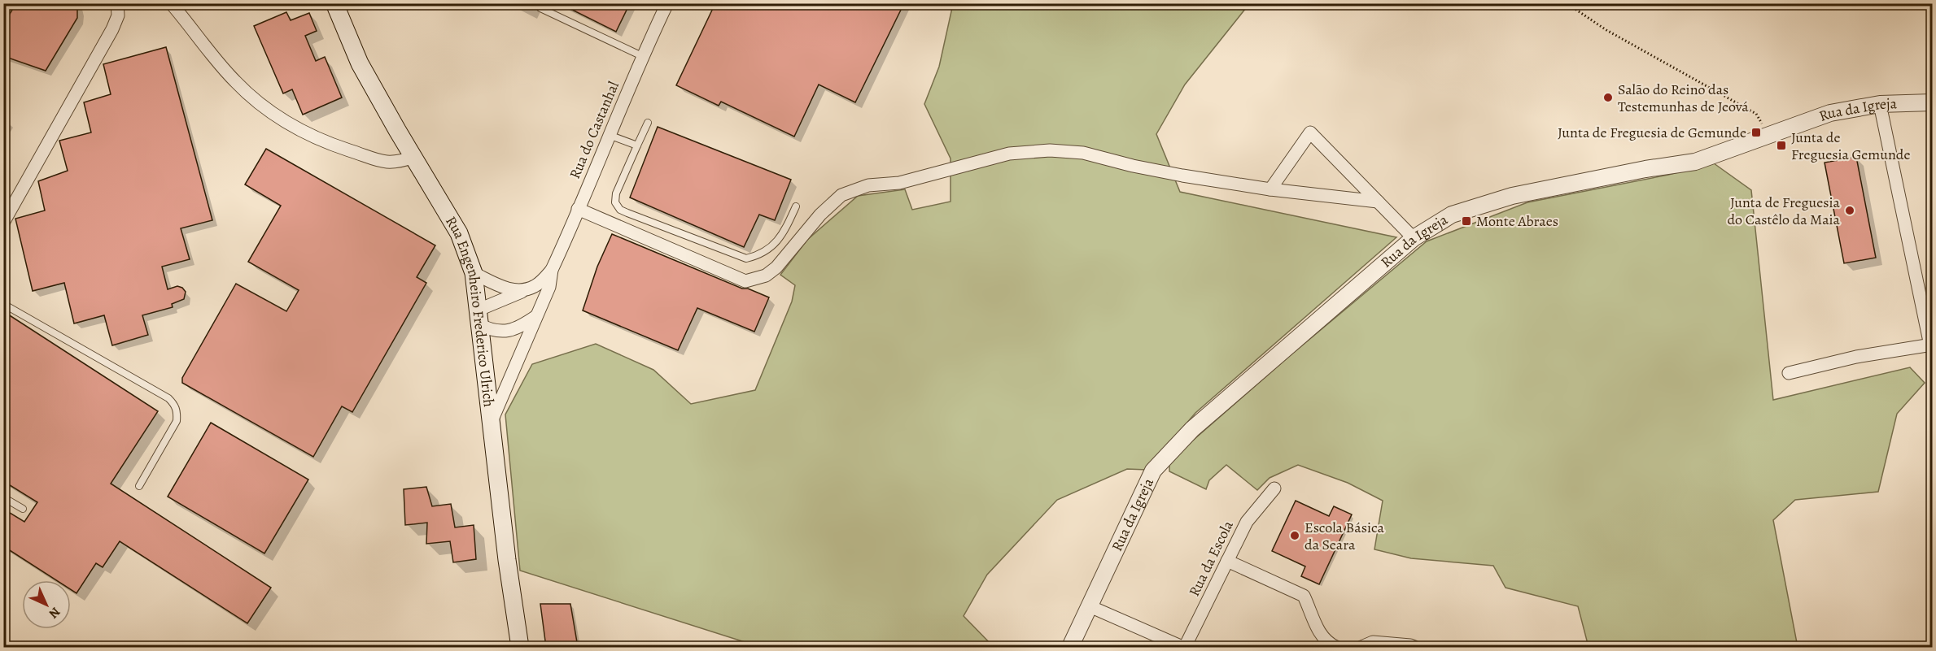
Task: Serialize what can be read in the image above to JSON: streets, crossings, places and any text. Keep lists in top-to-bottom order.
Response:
{
  "streets": {
    "main road": ["Rua Engenheiro Frederico Ulrich"],
    "street": ["Rua da Igreja", "Rua do Castanhal", "Rua da Escola"]
  },
  "crossings": [
    ["Rua do Castanhal", "Rua Engenheiro Frederico Ulrich"]
  ],
  "places": {
    "other": ["Salão do Reino das Testemunhas de Jeová", "Junta de Freguesia do Castêlo da Maia", "Escola Básica da Seara"],
    "transit": ["Junta de Freguesia de Gemunde", "Junta de Freguesia Gemunde", "Monte Abraes"]
  },
  "north": "bottom right"
}
